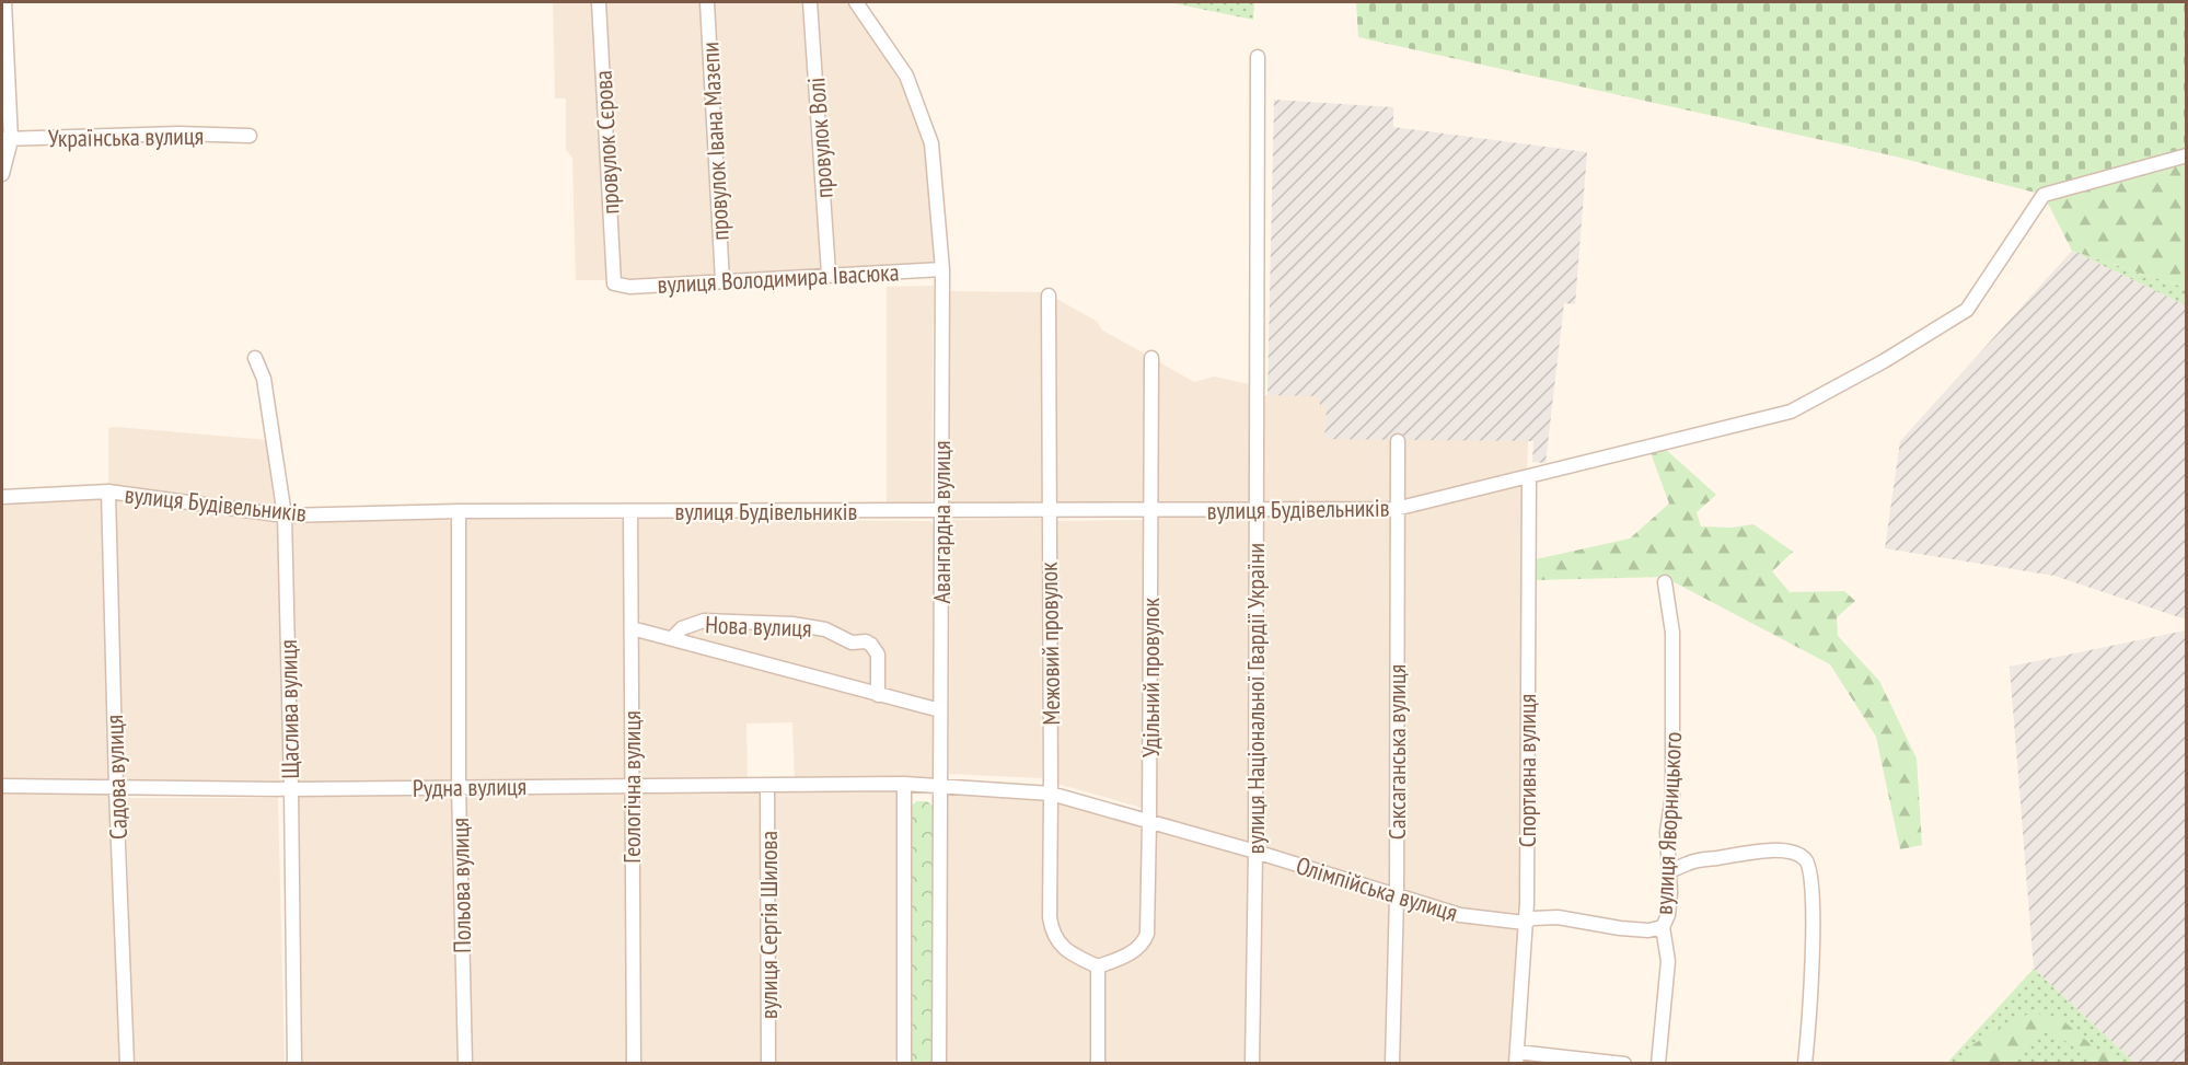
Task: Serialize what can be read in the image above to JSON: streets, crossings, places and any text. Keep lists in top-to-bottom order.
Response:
{
  "streets": {
    "street": [
      "Українська вулиця",
      "провулок Волі",
      "провулок Івана Мазепи",
      "провулок Сєрова",
      "вулиця Володимира Івасюка",
      "вулиця Будівельників",
      "Авангардна вулиця",
      "Нова вулиця",
      "Межовий провулок",
      "Удільний провулок",
      "вулиця Національної Гвардії України",
      "Щаслива вулиця",
      "Саксаганська вулиця",
      "Спортивна вулиця",
      "Садова вулиця",
      "Рудна вулиця",
      "Геологічна вулиця",
      "вулиця Яворницького",
      "Польова вулиця",
      "Олімпійська вулиця",
      "вулиця Сергія Шилова"
    ]
  },
  "crossings": [
    ["провулок Волі", "вулиця Володимира Івасюка"],
    ["провулок Івана Мазепи", "вулиця Володимира Івасюка"],
    ["провулок Сєрова", "вулиця Володимира Івасюка"],
    ["вулиця Володимира Івасюка", "Авангардна вулиця"],
    ["вулиця Будівельників", "Авангардна вулиця"],
    ["вулиця Будівельників", "Межовий провулок"],
    ["вулиця Будівельників", "Удільний провулок"],
    ["вулиця Будівельників", "вулиця Національної Гвардії України"],
    ["вулиця Будівельників", "Щаслива вулиця"],
    ["вулиця Будівельників", "Саксаганська вулиця"],
    ["вулиця Будівельників", "Спортивна вулиця"],
    ["вулиця Будівельників", "Садова вулиця"],
    ["вулиця Будівельників", "Геологічна вулиця"],
    ["вулиця Будівельників", "Польова вулиця"],
    ["Авангардна вулиця", "Нова вулиця"],
    ["Авангардна вулиця", "Рудна вулиця"],
    ["Авангардна вулиця", "Олімпійська вулиця"],
    ["Нова вулиця", "Геологічна вулиця"],
    ["Межовий провулок", "Удільний провулок"],
    ["Межовий провулок", "Олімпійська вулиця"],
    ["Удільний провулок", "Олімпійська вулиця"],
    ["вулиця Національної Гвардії України", "Олімпійська вулиця"],
    ["Щаслива вулиця", "Рудна вулиця"],
    ["Саксаганська вулиця", "Олімпійська вулиця"],
    ["Спортивна вулиця", "Олімпійська вулиця"],
    ["Садова вулиця", "Рудна вулиця"],
    ["Рудна вулиця", "Геологічна вулиця"],
    ["Рудна вулиця", "Польова вулиця"],
    ["Рудна вулиця", "Олімпійська вулиця"],
    ["Рудна вулиця", "вулиця Сергія Шилова"],
    ["вулиця Яворницького", "Олімпійська вулиця"]
  ]
}
